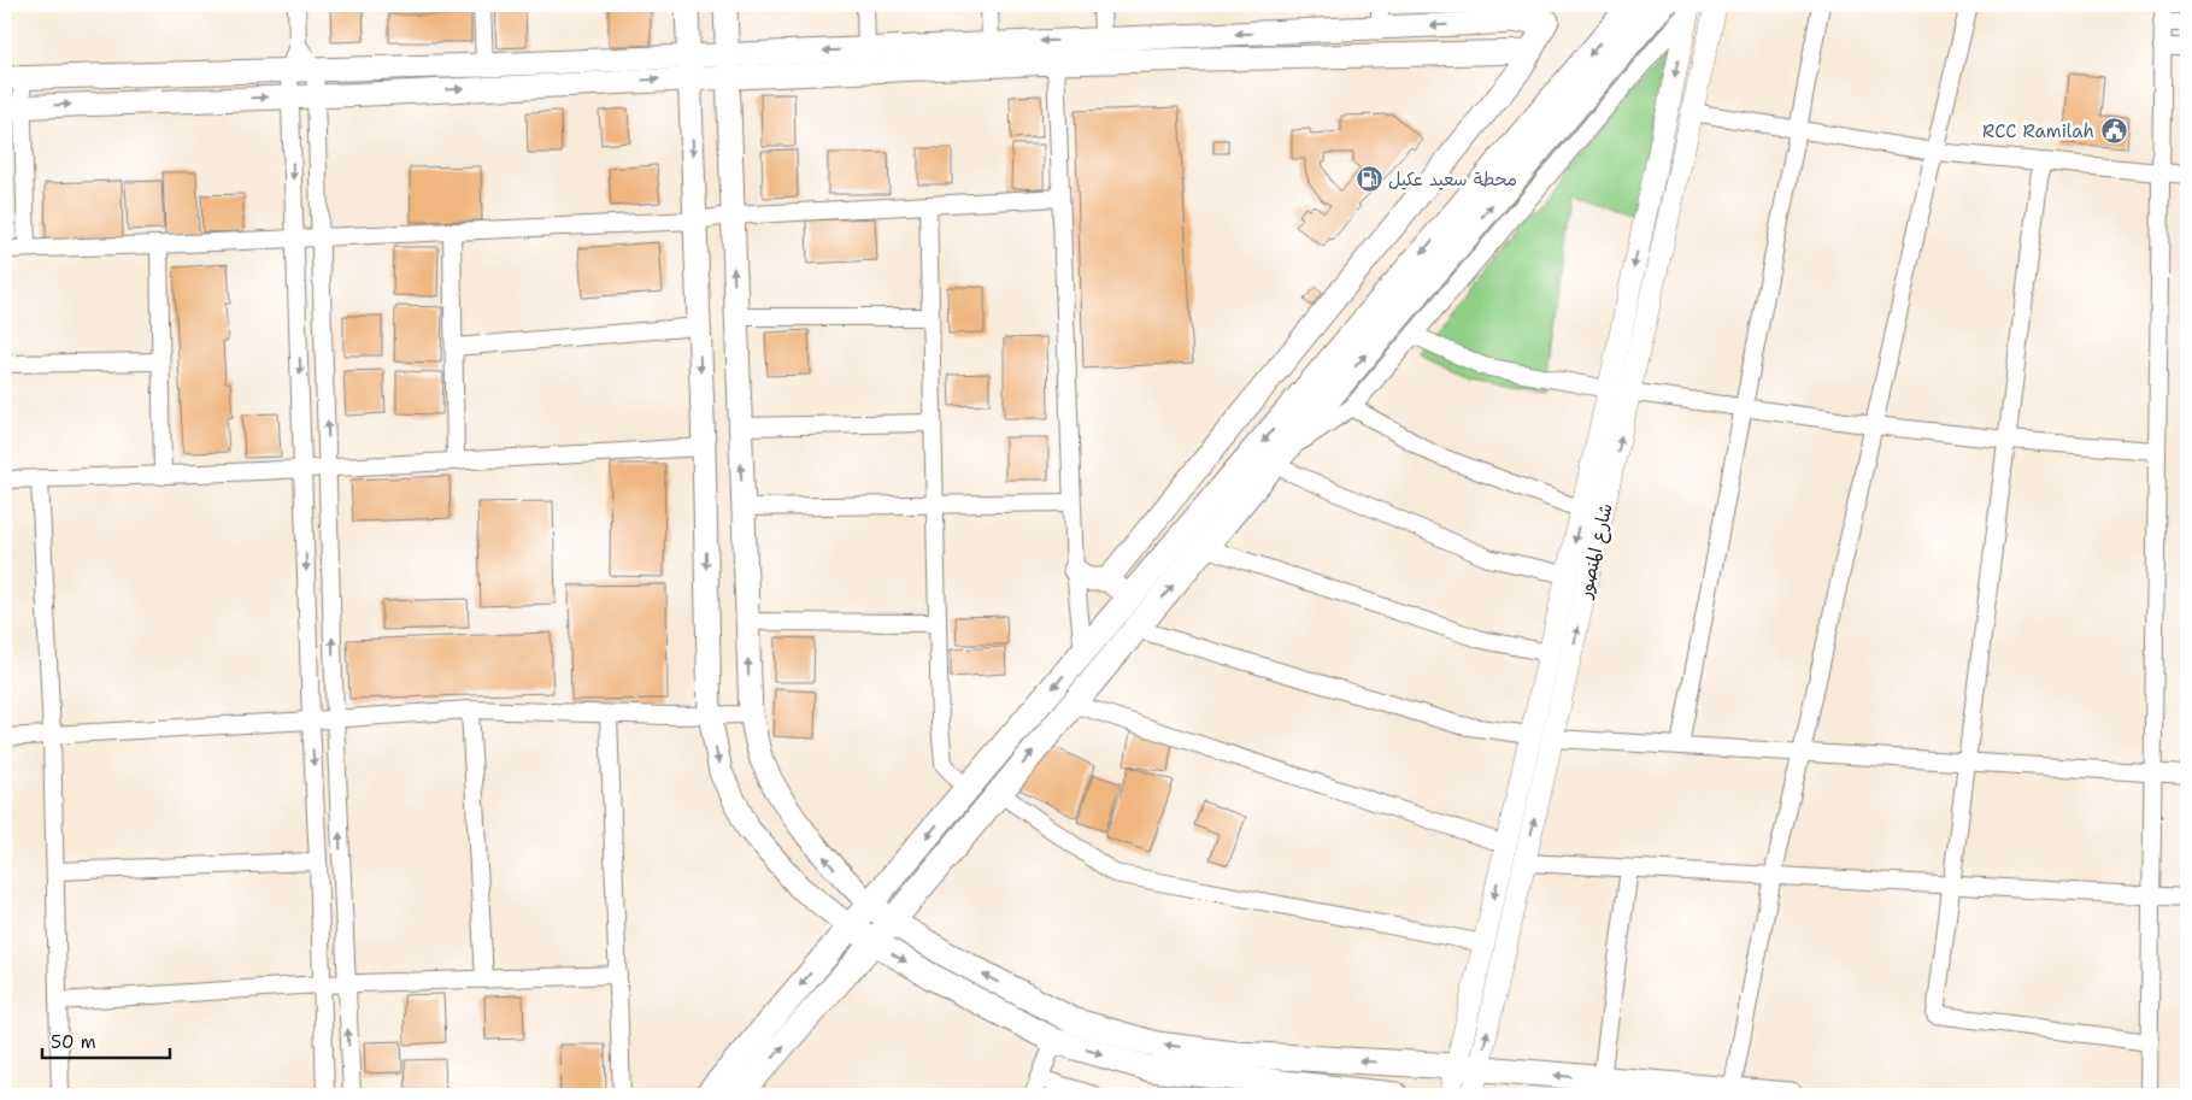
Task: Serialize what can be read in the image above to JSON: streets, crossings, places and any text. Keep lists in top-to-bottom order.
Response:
{
  "streets": {
    "street": ["شارع المنصور"]
  },
  "places": {
    "public building": ["RCC Ramilah"],
    "fuel station": ["محطة سعيد عكيل"]
  },
  "scale_bar": "50 m"
}
